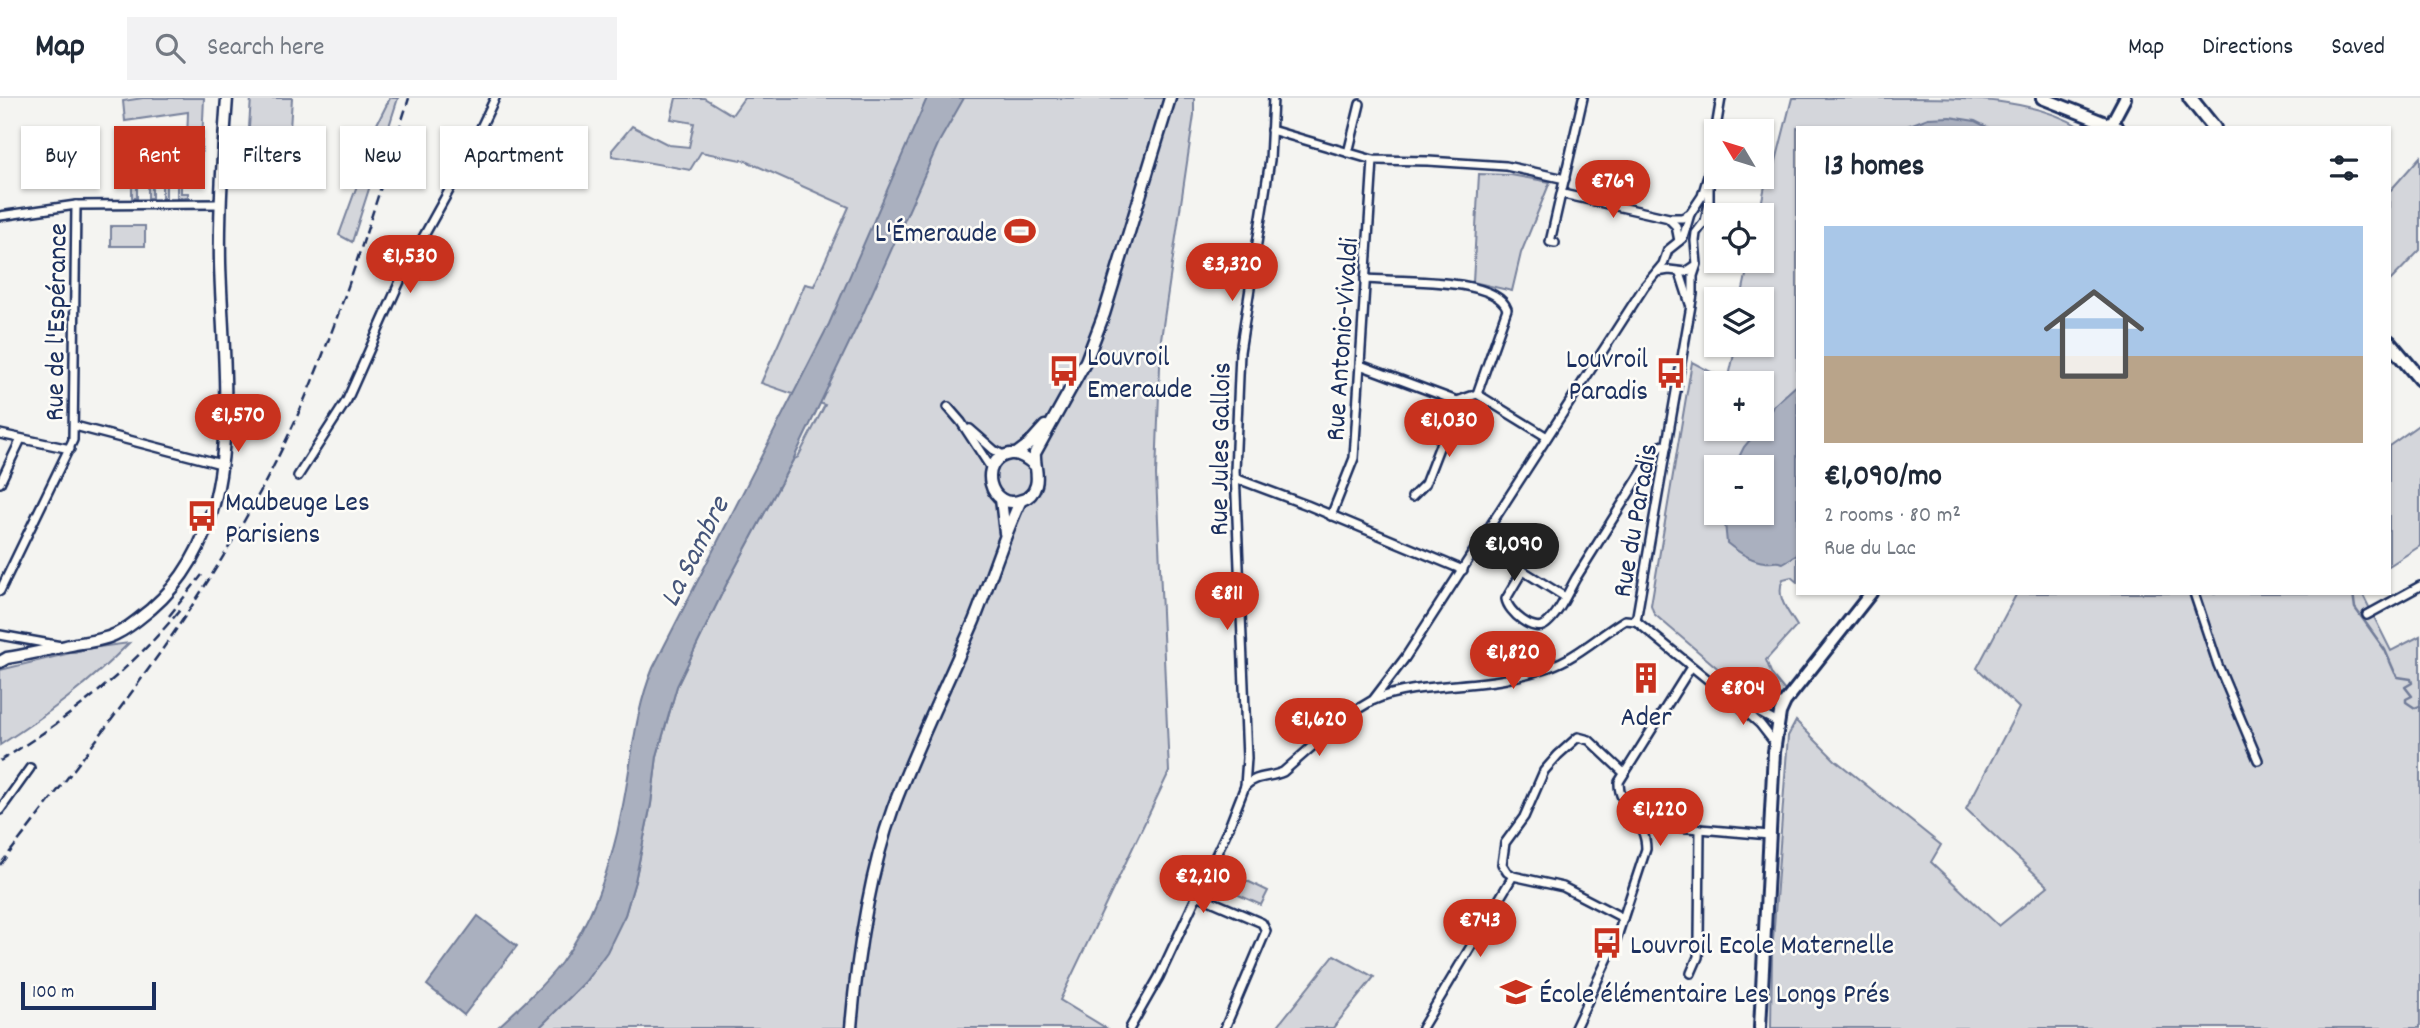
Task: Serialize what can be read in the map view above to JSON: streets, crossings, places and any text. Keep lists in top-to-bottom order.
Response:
{
  "streets": {
    "street": [
      "Rue de l'Espérance",
      "Rue Antonio-Vivaldi",
      "Rue Jules Gallois",
      "Rue du Paradis"
    ]
  },
  "water": ["La Sambre"],
  "places": {
    "sports": ["L'Émeraude"],
    "bus stop": [
      "Louvroil Emeraude",
      "Louvroil Paradis",
      "Maubeuge Les Parisiens",
      "Louvroil Ecole Maternelle"
    ],
    "building": ["Ader"],
    "school or university": ["École élémentaire Les Longs Prés"]
  },
  "scale_bar": "100 m",
  "north": "top left",
  "page": {
    "header": "Map",
    "search": "Search here",
    "nav": ["Map", "Directions", "Saved"],
    "map_buttons": ["+", "−"],
    "chip": [
      "Buy",
      "Rent",
      "Filters",
      "New",
      "Apartment"
    ],
    "heading": "13 homes",
    "price": [
      "€769",
      "€1,530",
      "€3,320",
      "€1,570",
      "€1,030",
      "€1,090",
      "€811",
      "€1,820",
      "€804",
      "€1,620",
      "€1,220",
      "€2,210",
      "€743"
    ],
    "list": [
      {
        "name": "€1,090/mo",
        "note": "2 rooms · 80 m² · Rue du Lac"
      }
    ],
    "scale": "100 m"
  }
}
